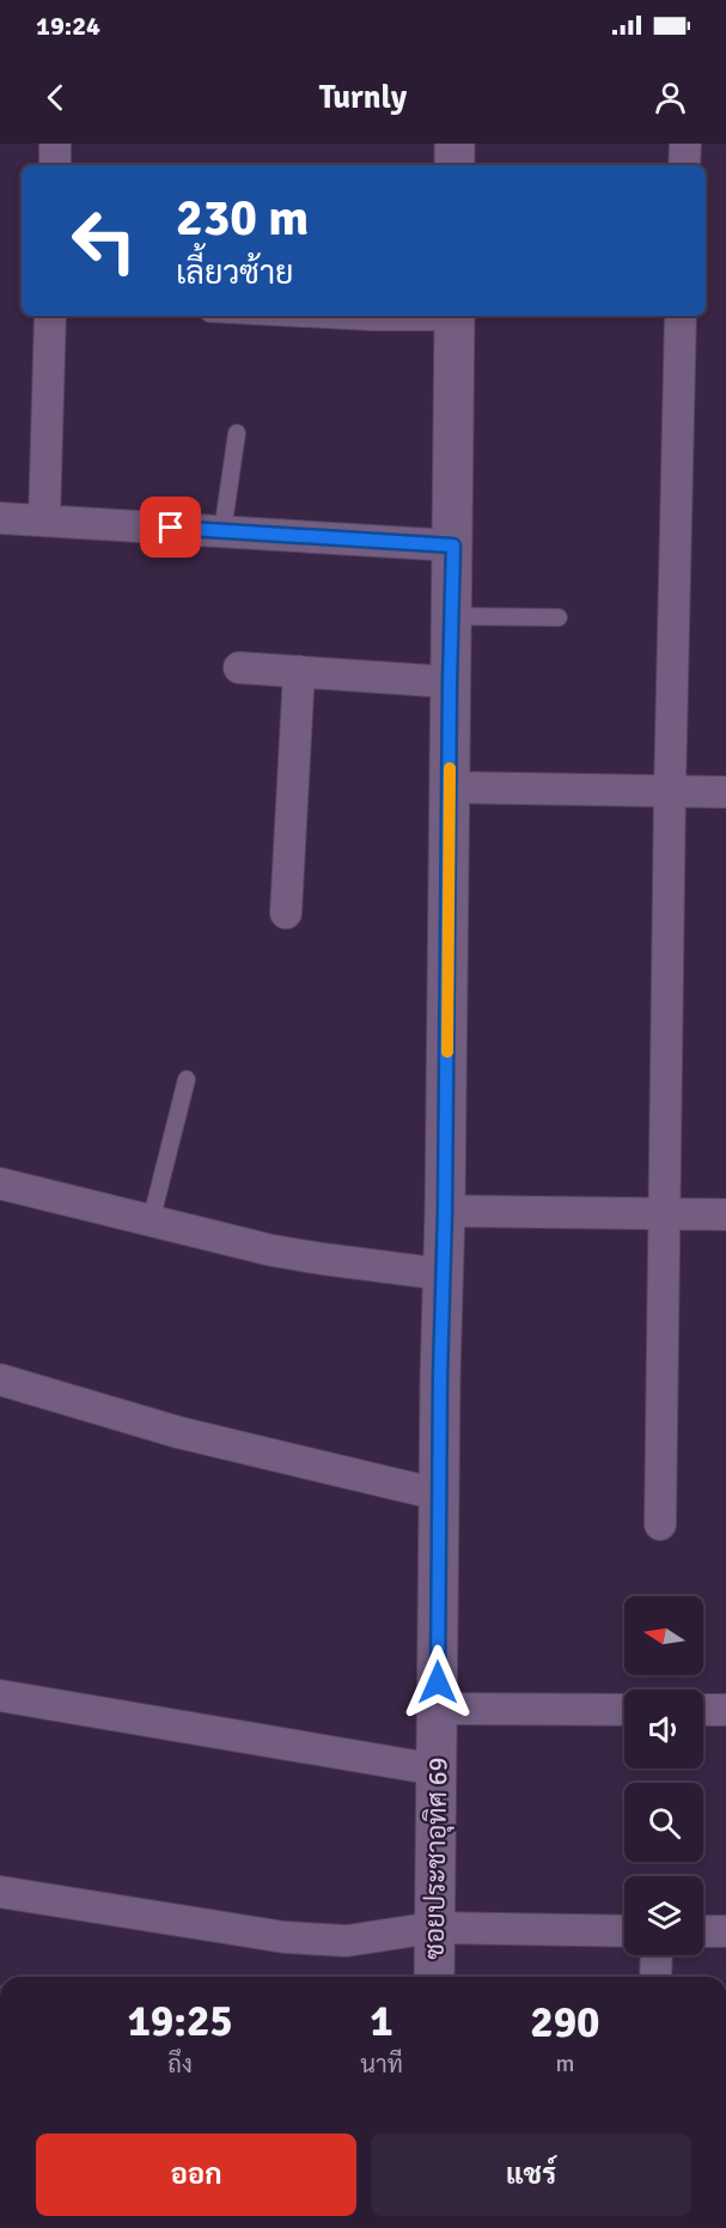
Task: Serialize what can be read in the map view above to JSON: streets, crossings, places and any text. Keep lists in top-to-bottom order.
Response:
{
  "streets": {
    "street": ["ซอยประชาอุทิศ 69"]
  },
  "north": "left",
  "page": {
    "status": "19:24",
    "header": "Turnly",
    "turn": ["230 m", "เลี้ยวซ้าย"],
    "eta": [
      "19:25",
      "ถึง",
      "1",
      "นาที",
      "290",
      "m"
    ],
    "buttons": ["ออก", "แชร์"]
  }
}
